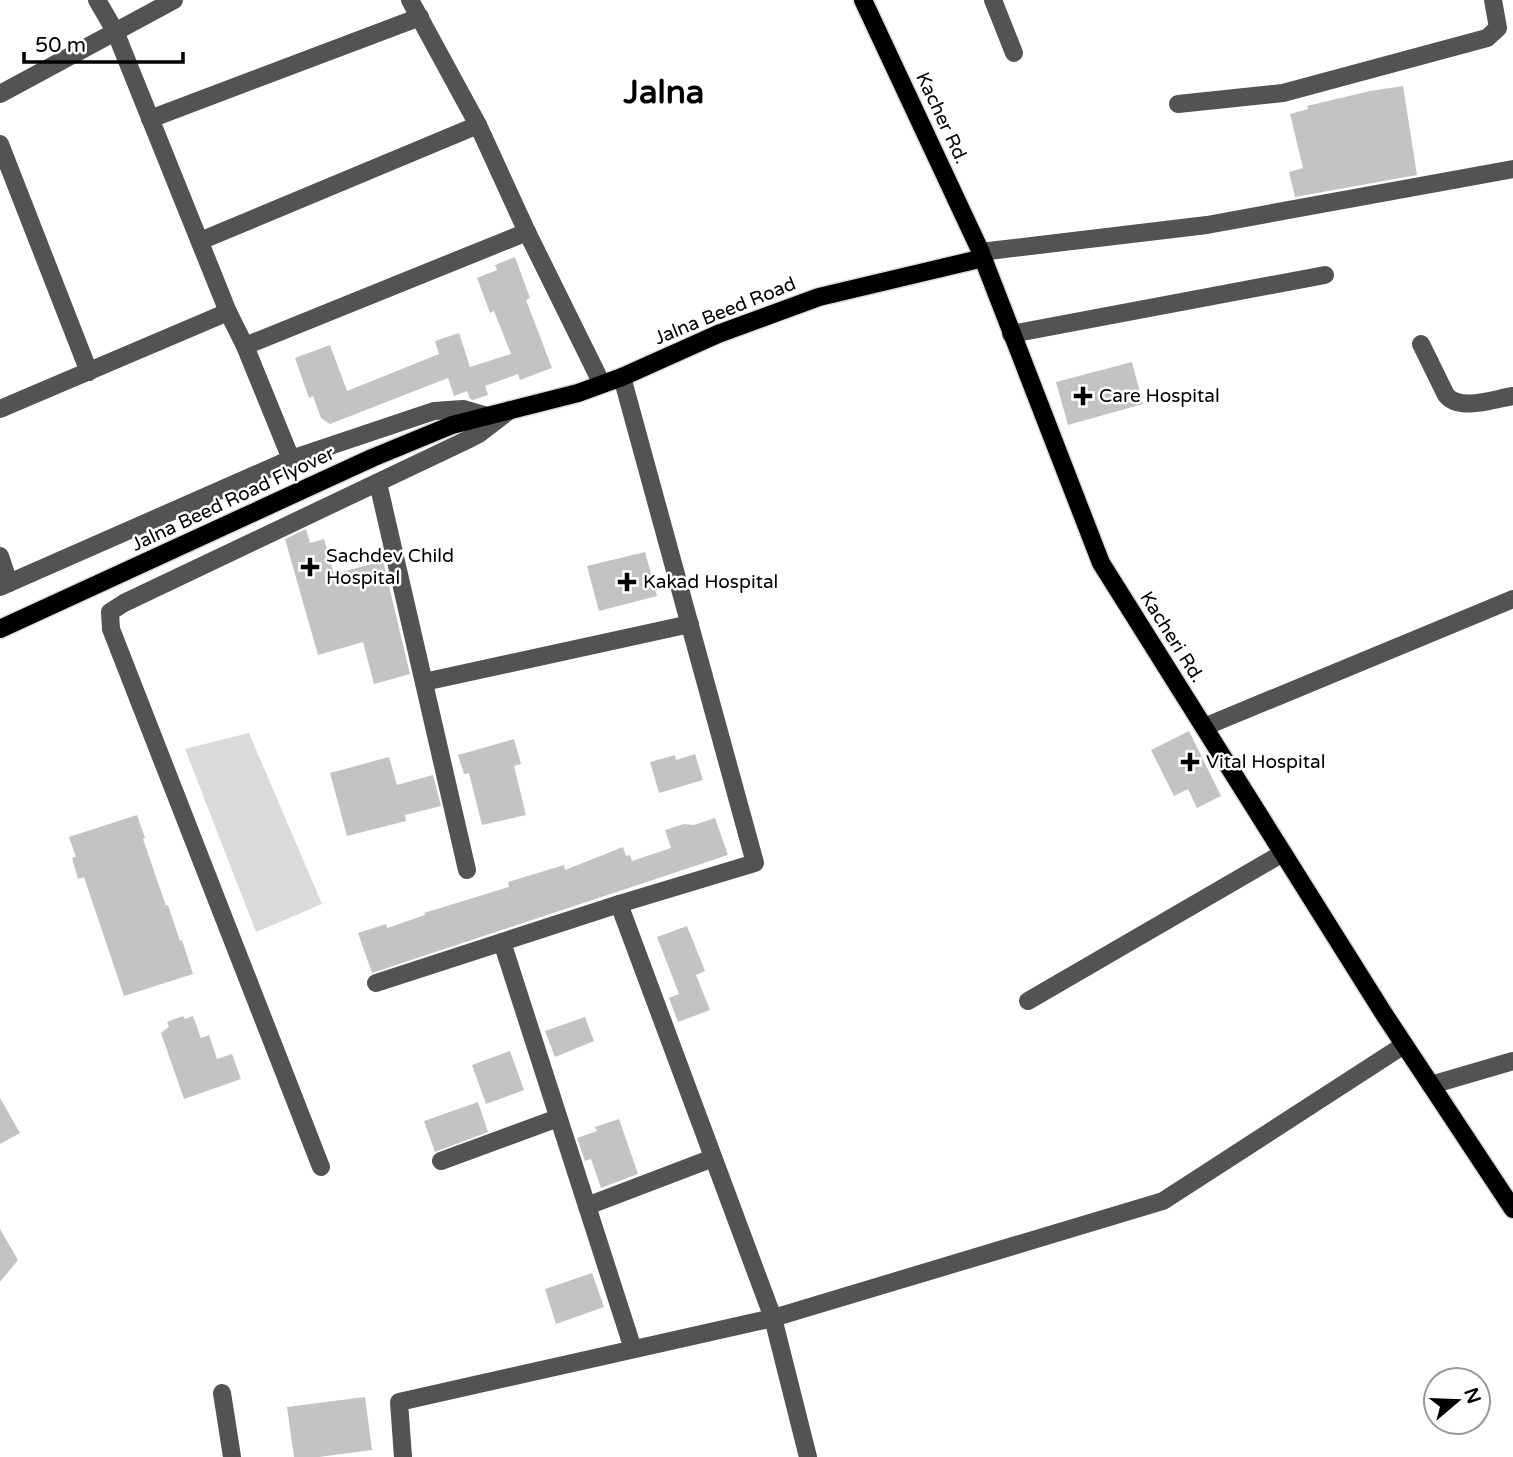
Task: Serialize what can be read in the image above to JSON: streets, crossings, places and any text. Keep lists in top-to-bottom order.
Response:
{
  "streets": {
    "main road": [
      "Kacher Rd.",
      "Jalna Beed Road",
      "Jalna Beed Road Flyover",
      "Kacheri Rd."
    ]
  },
  "crossings": [
    ["Kacher Rd.", "Jalna Beed Road"],
    ["Kacher Rd.", "Kacheri Rd."],
    ["Jalna Beed Road", "Jalna Beed Road Flyover"],
    ["Jalna Beed Road", "Kacheri Rd."]
  ],
  "districts": ["Jalna"],
  "places": {
    "health": [
      "Care Hospital",
      "Sachdev Child Hospital",
      "Kakad Hospital",
      "Vital Hospital"
    ]
  },
  "scale_bar": "50 m",
  "north": "right"
}
